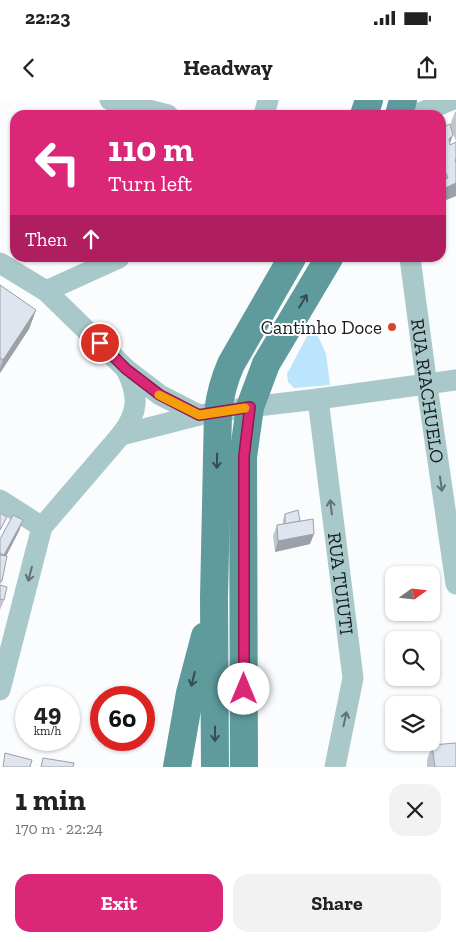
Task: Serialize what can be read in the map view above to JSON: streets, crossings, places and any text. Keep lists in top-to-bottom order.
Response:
{
  "streets": {
    "street": ["RUA RIACHUELO", "RUA TUIUTI"]
  },
  "one_way": ["RUA RIACHUELO", "RUA TUIUTI"],
  "places": ["Cantinho Doce"],
  "north": "right",
  "page": {
    "status": "22:23",
    "header": "Headway",
    "turn": ["110 m", "Turn left"],
    "then": "Then",
    "speed": "49 km/h",
    "limit": "60",
    "heading": ["1 min", "170 m · 22:24"],
    "buttons": ["Exit", "Share"]
  }
}
